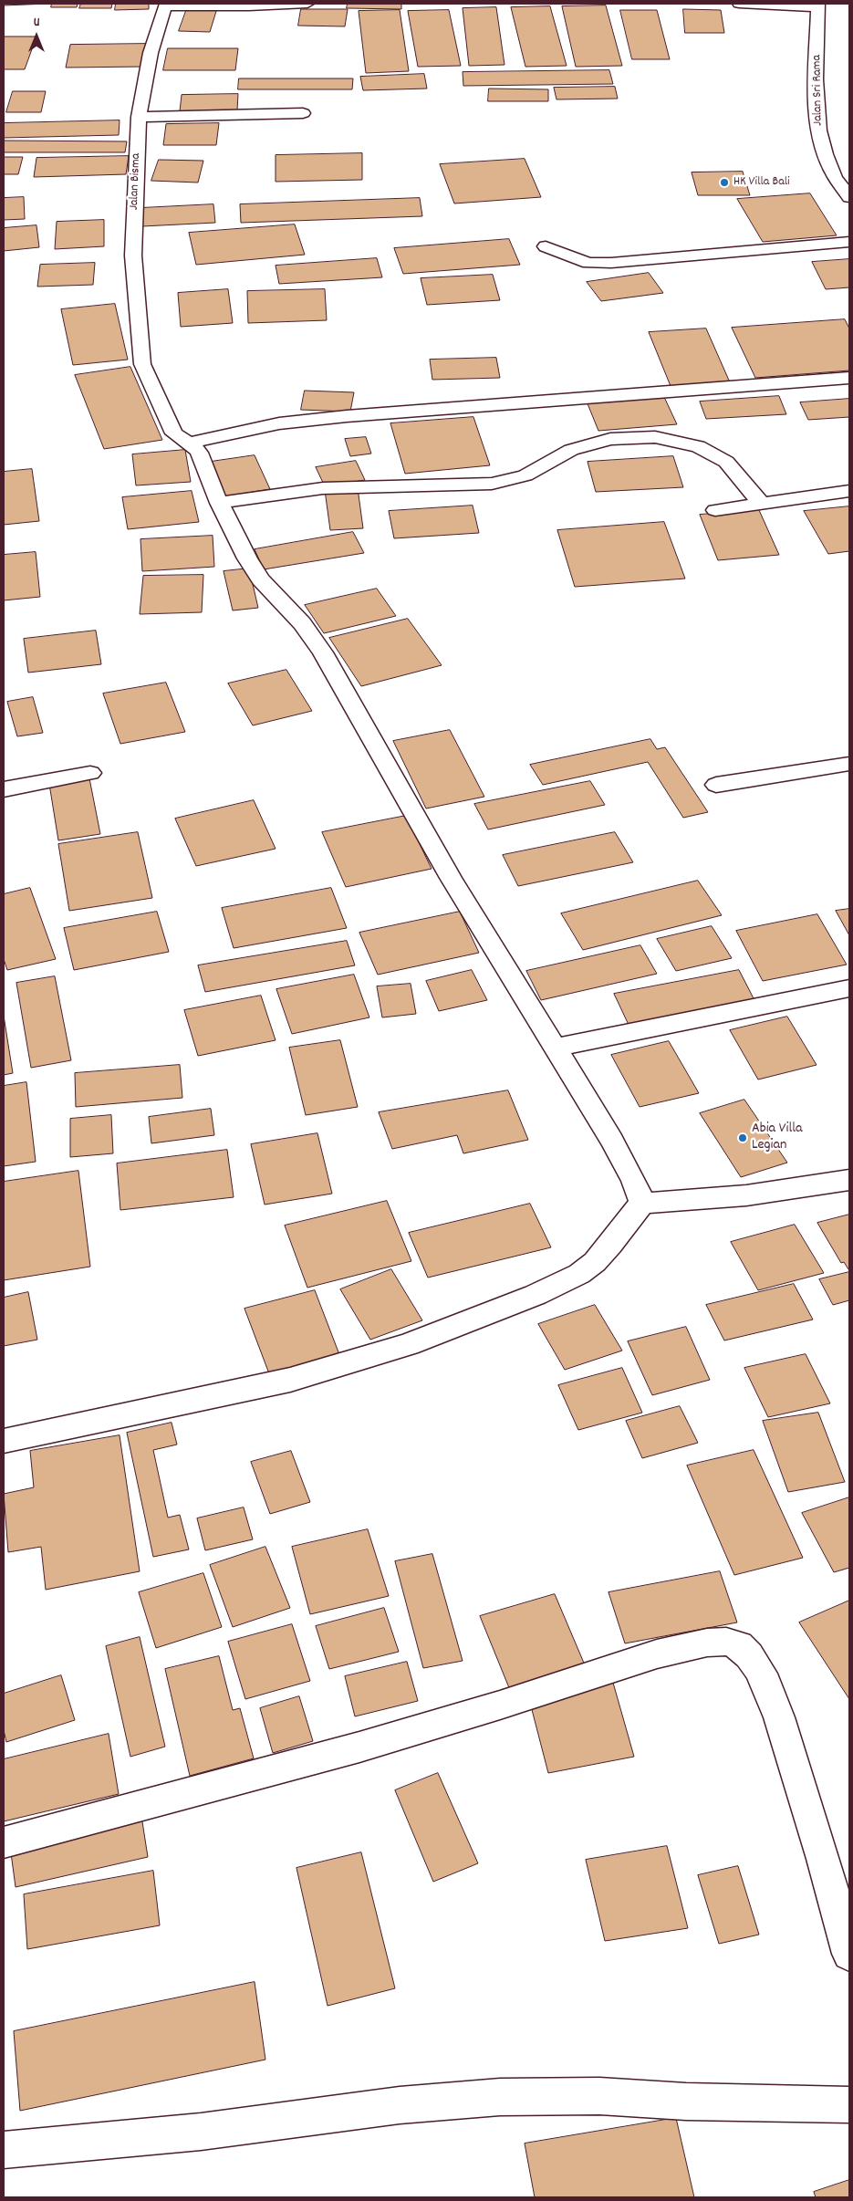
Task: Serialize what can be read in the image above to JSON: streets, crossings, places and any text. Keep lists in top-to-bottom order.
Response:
{
  "streets": {
    "street": ["Jalan Sri Rama", "Jalan Bisma"]
  },
  "places": ["HK Villa Bali", "Abia Villa Legian"],
  "north": "top"
}
